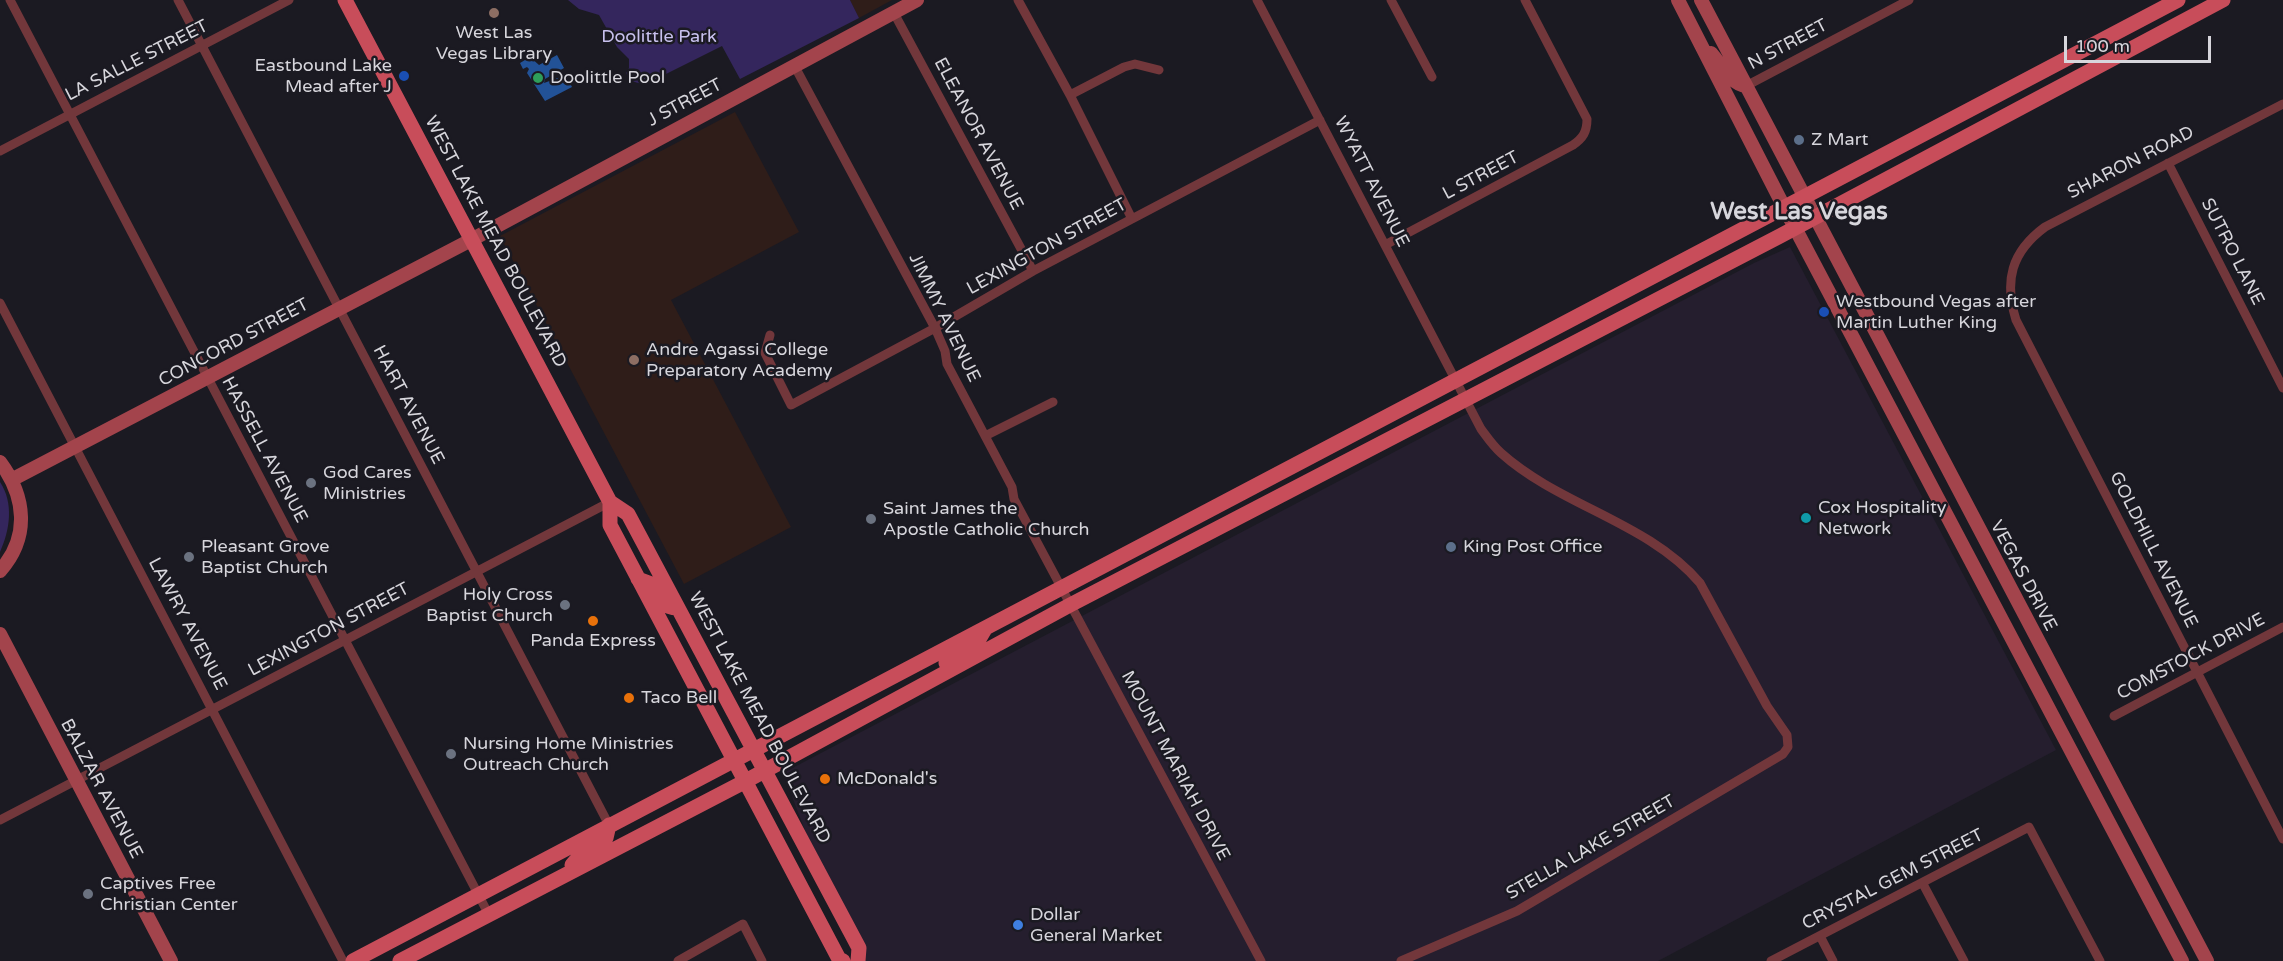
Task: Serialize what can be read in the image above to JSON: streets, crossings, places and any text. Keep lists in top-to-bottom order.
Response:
{
  "streets": {
    "main road": [
      "J STREET",
      "WEST LAKE MEAD BOULEVARD",
      "CONCORD STREET",
      "VEGAS DRIVE",
      "BALZAR AVENUE"
    ],
    "street": [
      "N STREET",
      "LA SALLE STREET",
      "ELEANOR AVENUE",
      "SHARON ROAD",
      "L STREET",
      "WYATT AVENUE",
      "LEXINGTON STREET",
      "SUTRO LANE",
      "JIMMY AVENUE",
      "HART AVENUE",
      "HASSELL AVENUE",
      "GOLDHILL AVENUE",
      "LAWRY AVENUE",
      "COMSTOCK DRIVE",
      "MOUNT MARIAH DRIVE",
      "STELLA LAKE STREET",
      "CRYSTAL GEM STREET"
    ]
  },
  "crossings": [
    ["N STREET", "VEGAS DRIVE"],
    ["LA SALLE STREET", "HART AVENUE"],
    ["LA SALLE STREET", "HASSELL AVENUE"],
    ["J STREET", "ELEANOR AVENUE"],
    ["J STREET", "WEST LAKE MEAD BOULEVARD"],
    ["J STREET", "JIMMY AVENUE"],
    ["J STREET", "CONCORD STREET"],
    ["ELEANOR AVENUE", "LEXINGTON STREET"],
    ["SHARON ROAD", "SUTRO LANE"],
    ["SHARON ROAD", "GOLDHILL AVENUE"],
    ["L STREET", "WYATT AVENUE"],
    ["WYATT AVENUE", "LEXINGTON STREET"],
    ["WYATT AVENUE", "STELLA LAKE STREET"],
    ["WEST LAKE MEAD BOULEVARD", "LEXINGTON STREET"],
    ["WEST LAKE MEAD BOULEVARD", "CONCORD STREET"],
    ["LEXINGTON STREET", "JIMMY AVENUE"],
    ["LEXINGTON STREET", "HART AVENUE"],
    ["LEXINGTON STREET", "HASSELL AVENUE"],
    ["LEXINGTON STREET", "LAWRY AVENUE"],
    ["LEXINGTON STREET", "BALZAR AVENUE"],
    ["JIMMY AVENUE", "MOUNT MARIAH DRIVE"],
    ["CONCORD STREET", "HART AVENUE"],
    ["CONCORD STREET", "HASSELL AVENUE"],
    ["CONCORD STREET", "LAWRY AVENUE"],
    ["GOLDHILL AVENUE", "COMSTOCK DRIVE"]
  ],
  "districts": ["West Las Vegas"],
  "parks": ["Doolittle Park"],
  "places": [
    "West Las Vegas Library",
    "Eastbound Lake Mead after J",
    "Doolittle Pool",
    "Z Mart",
    "Westbound Vegas after Martin Luther King",
    "Andre Agassi College Preparatory Academy",
    "God Cares Ministries",
    "Cox Hospitality Network",
    "Saint James the Apostle Catholic Church",
    "King Post Office",
    "Pleasant Grove Baptist Church",
    "Holy Cross Baptist Church",
    "Panda Express",
    "Taco Bell",
    "Nursing Home Ministries Outreach Church",
    "McDonald's",
    "Captives Free Christian Center",
    "Dollar General Market"
  ],
  "scale_bar": "100 m"
}
